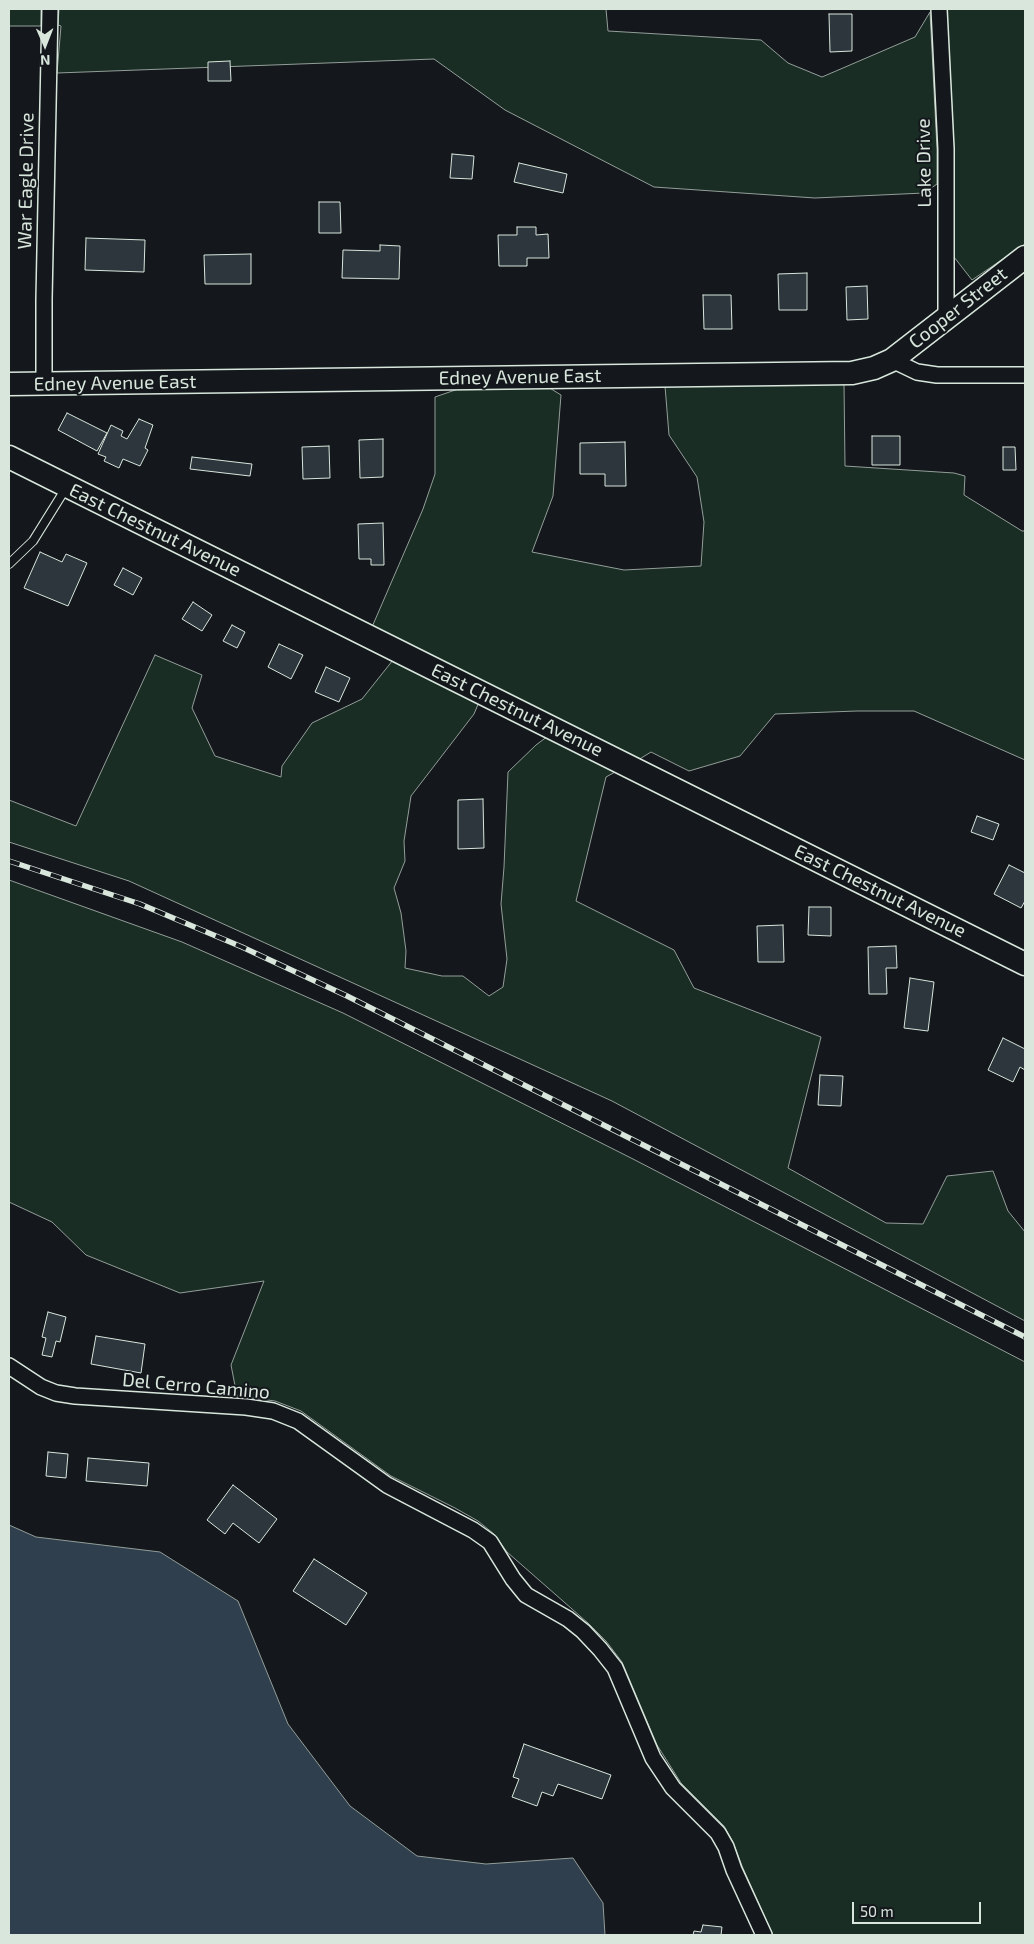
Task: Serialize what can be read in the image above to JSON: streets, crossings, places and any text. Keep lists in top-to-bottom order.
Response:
{
  "streets": {
    "street": [
      "Lake Drive",
      "War Eagle Drive",
      "Cooper Street",
      "Edney Avenue East",
      "East Chestnut Avenue",
      "Del Cerro Camino"
    ]
  },
  "crossings": [
    ["Lake Drive", "Cooper Street"],
    ["War Eagle Drive", "Edney Avenue East"],
    ["Cooper Street", "Edney Avenue East"]
  ],
  "scale_bar": "50 m",
  "north": "bottom"
}
